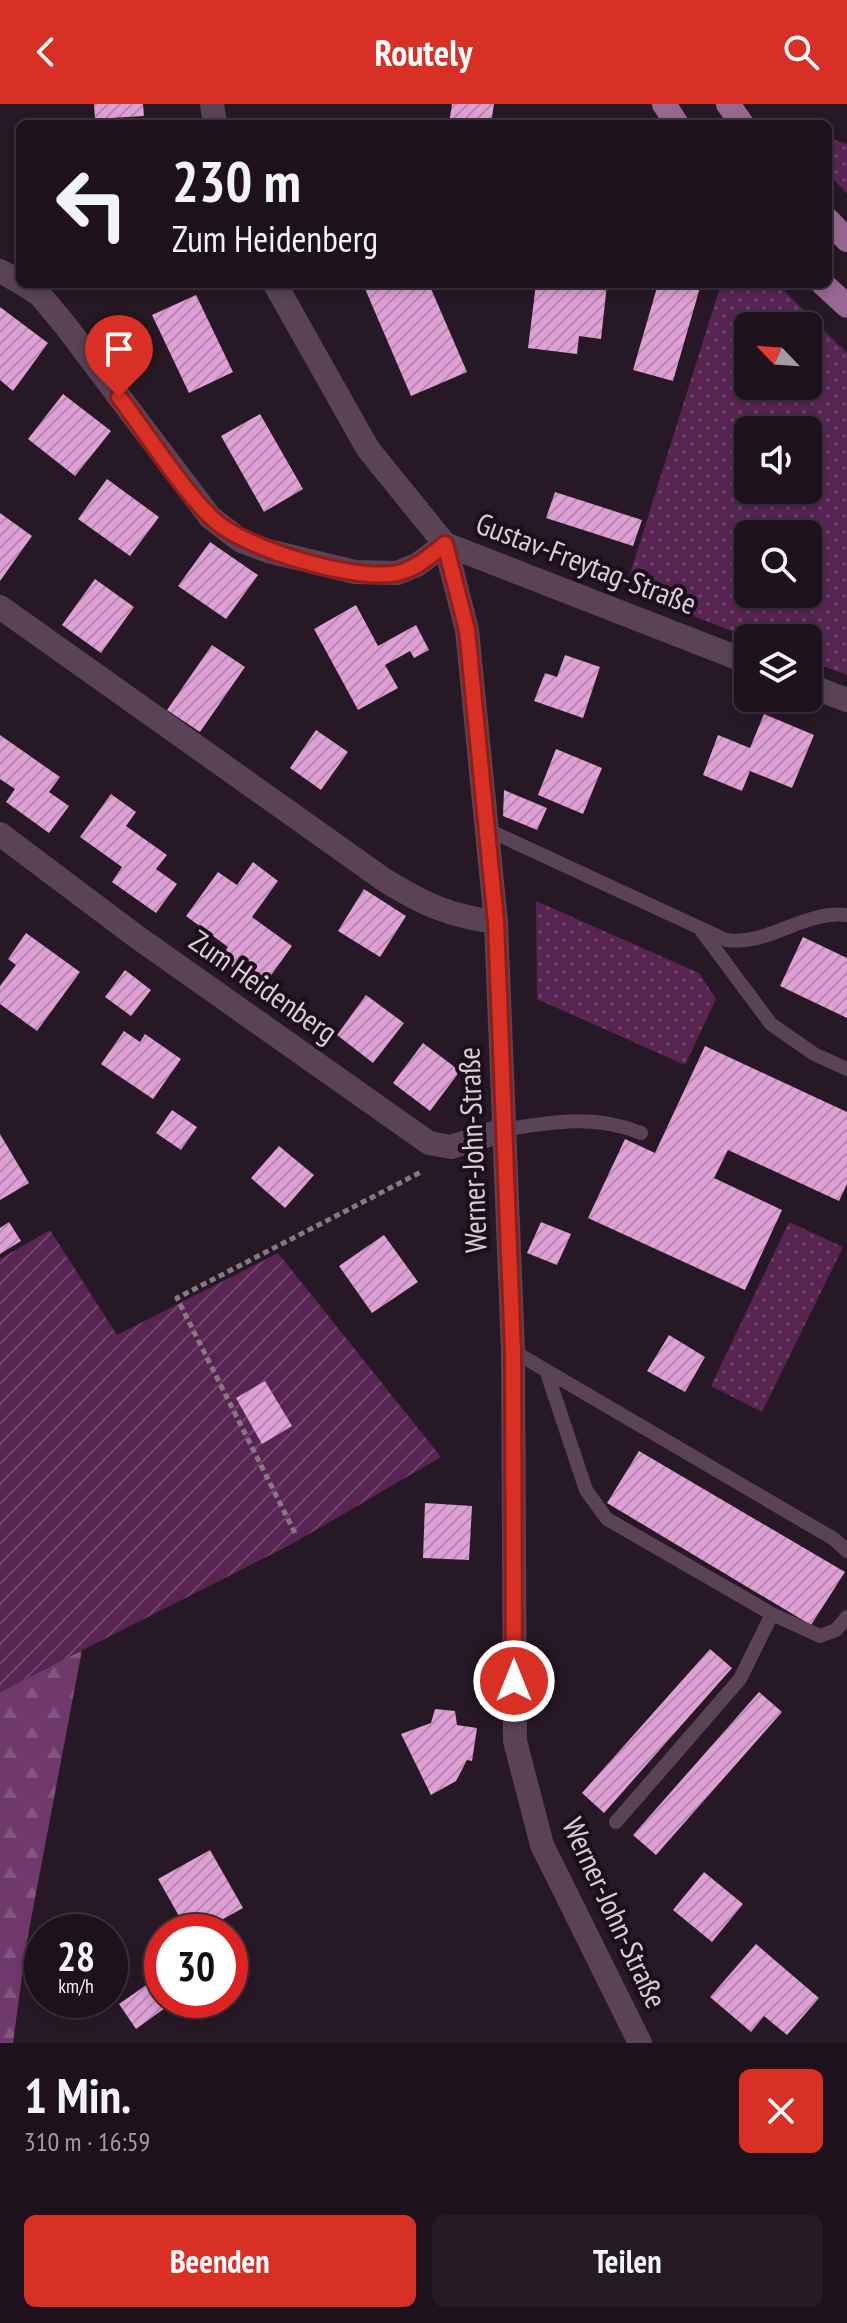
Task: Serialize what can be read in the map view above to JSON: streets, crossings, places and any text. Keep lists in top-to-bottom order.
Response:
{
  "streets": {
    "street": ["Gustav-Freytag-Straße", "Zum Heidenberg", "Werner-John-Straße"]
  },
  "crossings": [
    ["Gustav-Freytag-Straße", "Werner-John-Straße"]
  ],
  "north": "top left",
  "page": {
    "header": "Routely",
    "turn": ["230 m", "Zum Heidenberg"],
    "speed": "28 km/h",
    "limit": "30",
    "heading": ["1 Min.", "310 m · 16:59"],
    "buttons": ["Beenden", "Teilen"]
  }
}
